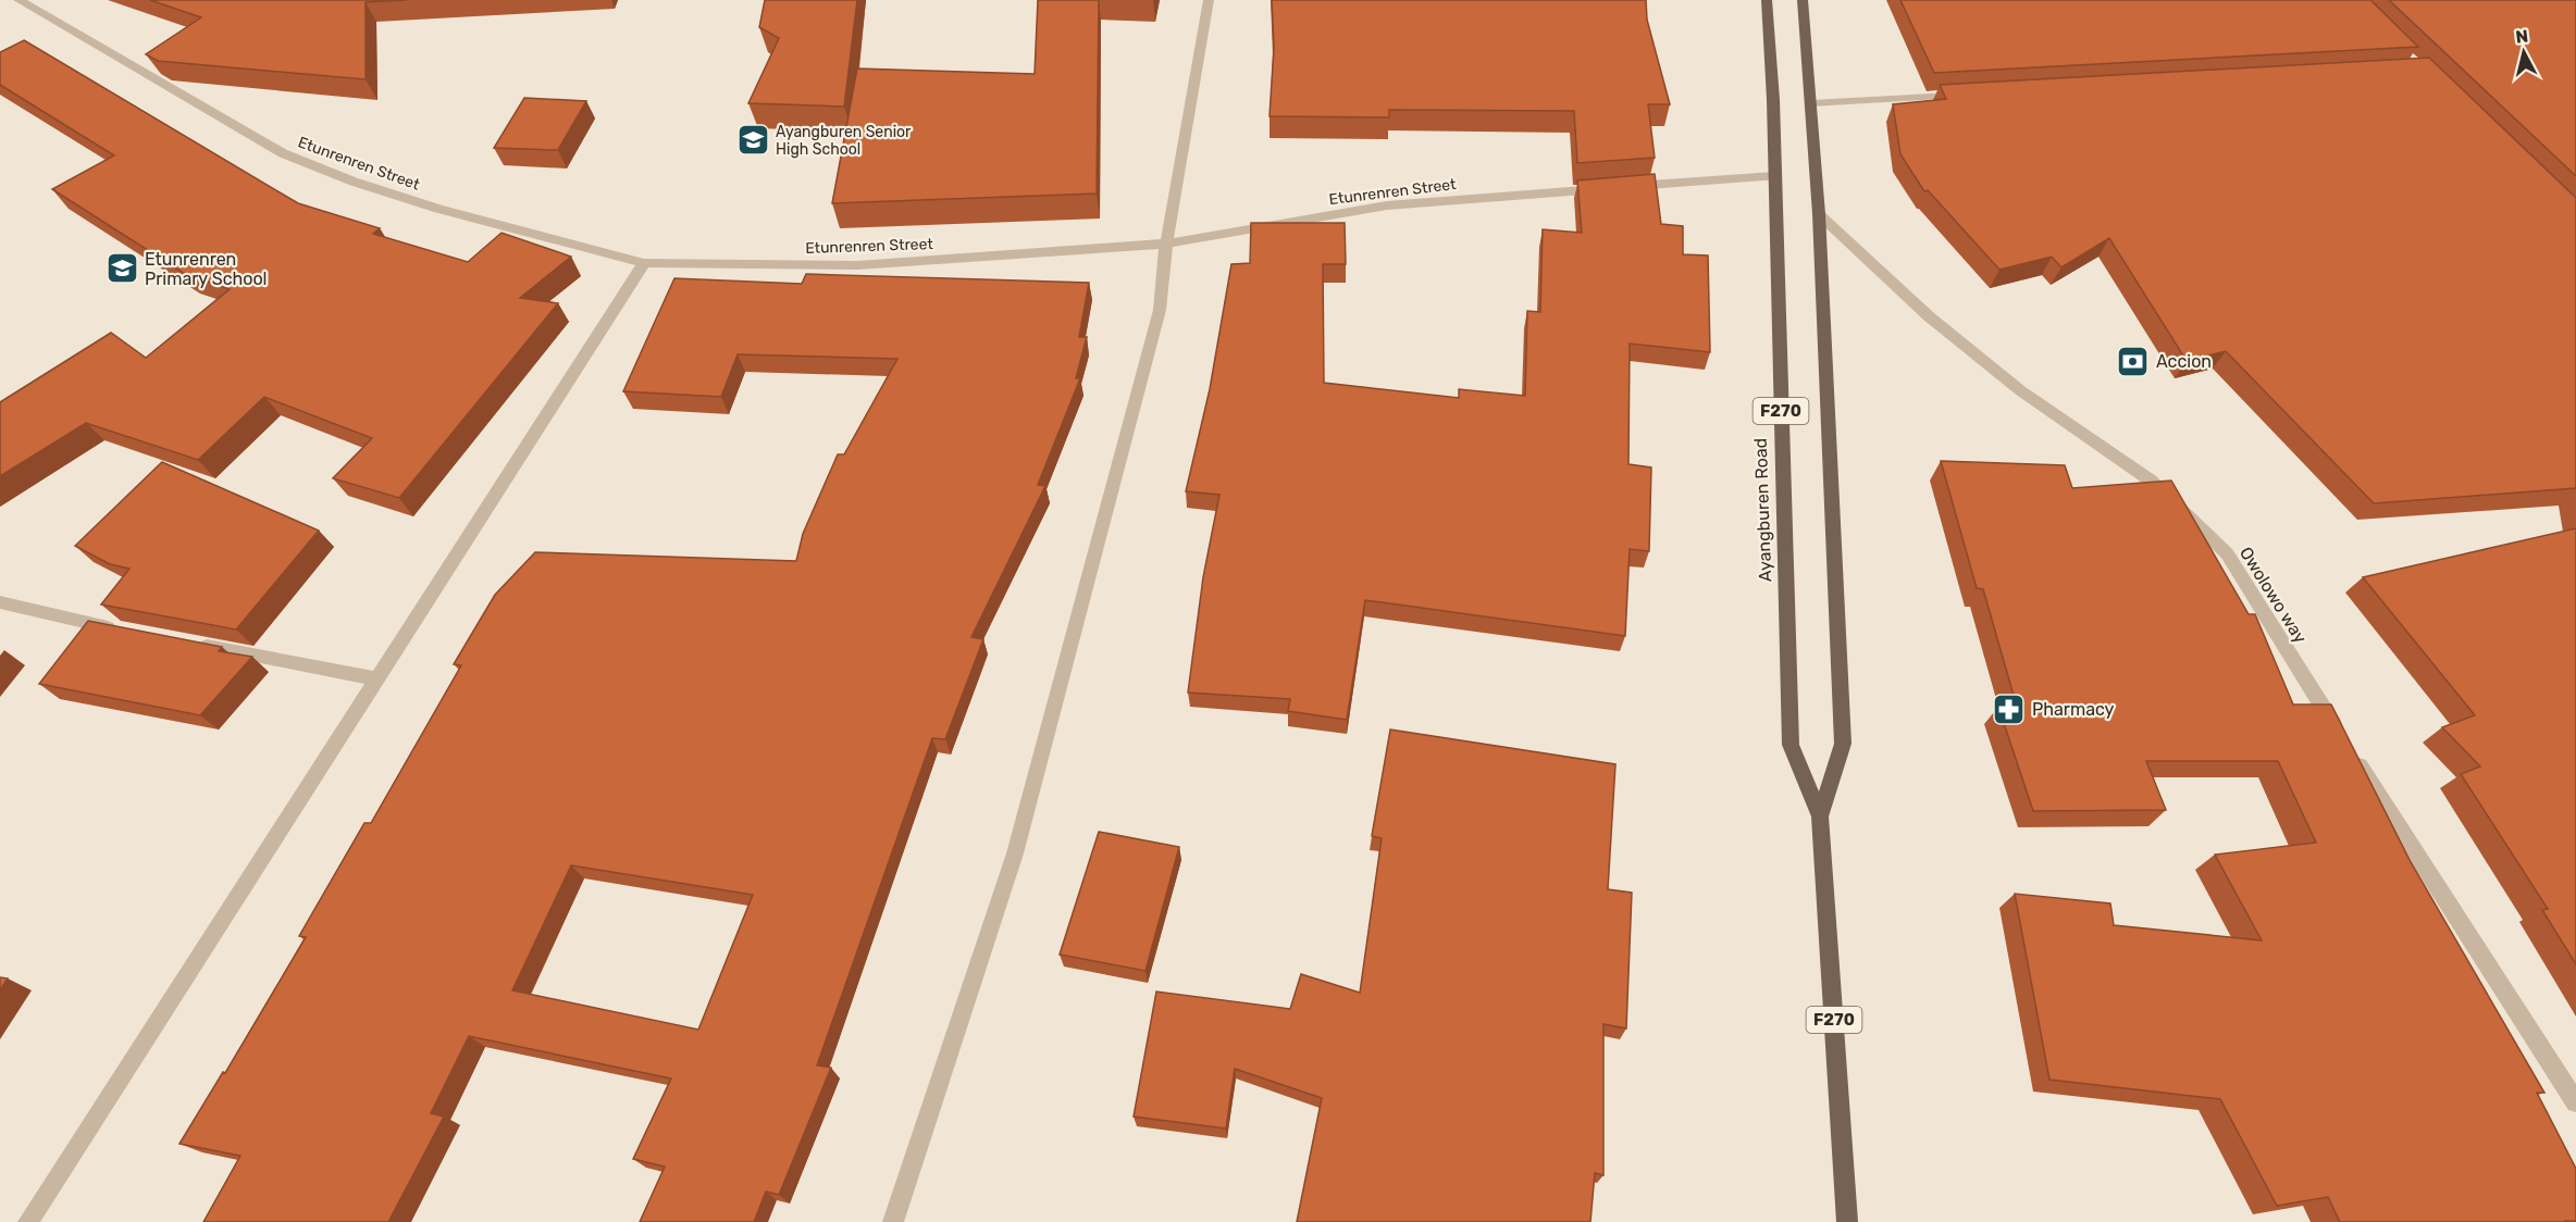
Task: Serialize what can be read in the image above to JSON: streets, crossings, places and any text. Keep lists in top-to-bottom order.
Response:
{
  "streets": {
    "main road": ["F270", "Ayangburen Road"],
    "street": ["Etunrenren Street", "Owolowo way"]
  },
  "crossings": [
    ["Etunrenren Street", "Ayangburen Road"],
    ["Ayangburen Road", "Owolowo way"]
  ],
  "places": {
    "school or university": ["Ayangburen Senior High School", "Etunrenren Primary School"],
    "bank": ["Accion"],
    "pharmacy": ["Pharmacy"]
  },
  "north": "top"
}
